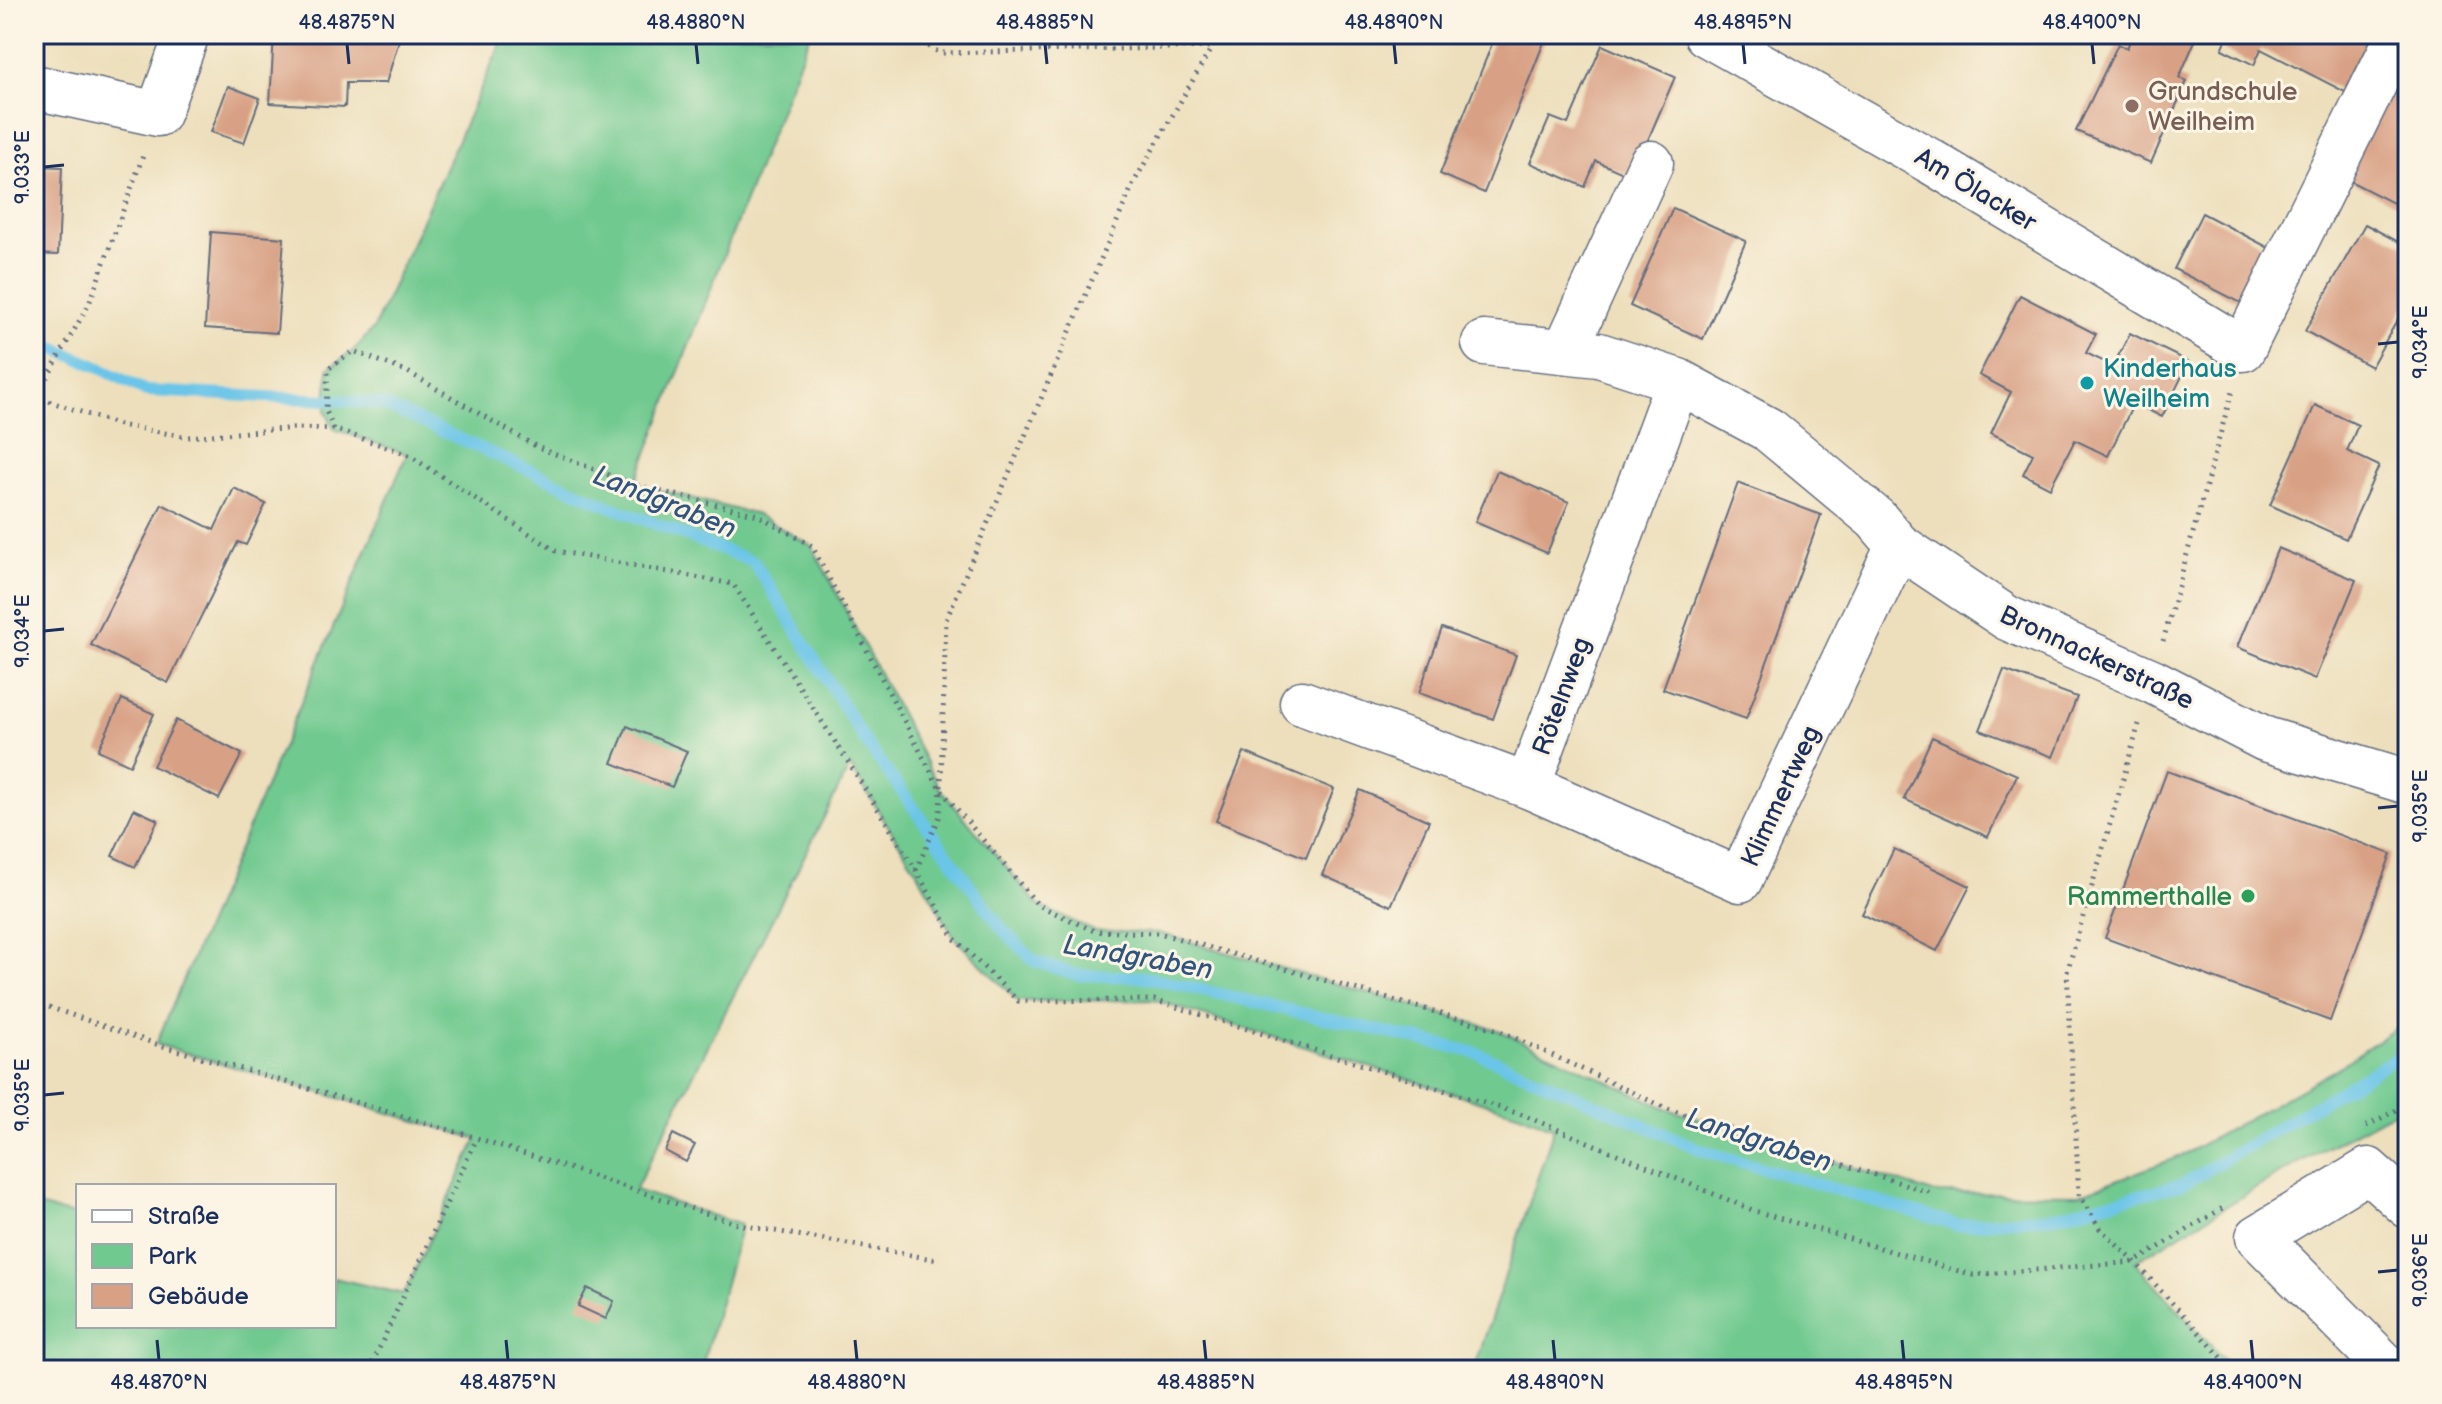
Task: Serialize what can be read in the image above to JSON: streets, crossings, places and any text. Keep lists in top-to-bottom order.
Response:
{
  "streets": {
    "street": [
      "Am Ölacker",
      "Bronnackerstraße",
      "Rötelnweg",
      "Klimmertweg"
    ]
  },
  "crossings": [
    ["Bronnackerstraße", "Rötelnweg"],
    ["Bronnackerstraße", "Klimmertweg"],
    ["Rötelnweg", "Klimmertweg"]
  ],
  "water": ["Landgraben"],
  "places": ["Grundschule Weilheim", "Kinderhaus Weilheim", "Rammerthalle"],
  "legend": ["Straße", "Park", "Gebäude"],
  "coordinates": [
    "48.4875°N",
    "48.4880°N",
    "48.4885°N",
    "48.4890°N",
    "48.4895°N",
    "48.4900°N",
    "9.033°E",
    "9.034°E",
    "9.035°E",
    "9.036°E",
    "48.4870°N"
  ]
}
